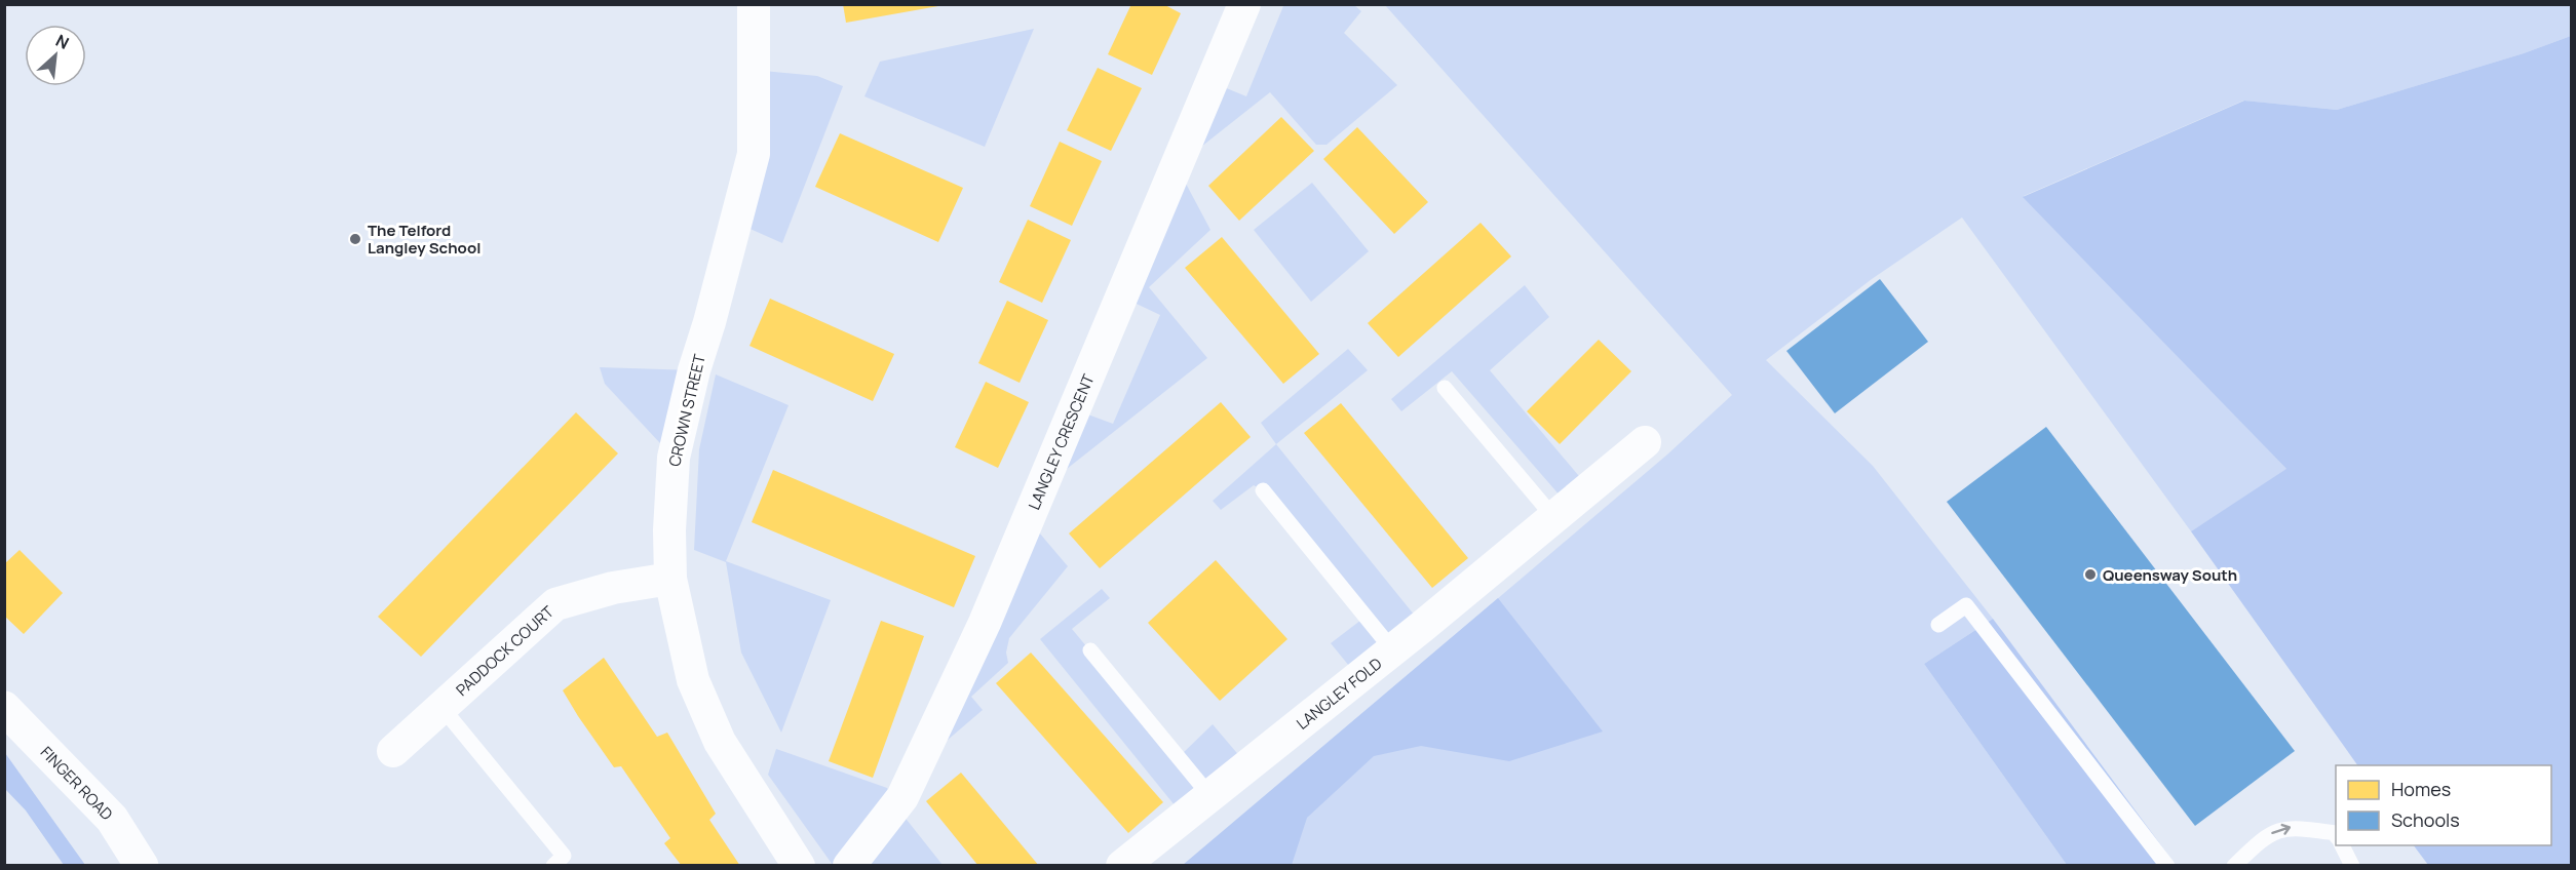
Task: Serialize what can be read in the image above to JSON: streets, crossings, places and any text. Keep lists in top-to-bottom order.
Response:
{
  "streets": {
    "main road": ["FINGER ROAD"],
    "street": [
      "CROWN STREET",
      "LANGLEY CRESCENT",
      "PADDOCK COURT",
      "LANGLEY FOLD"
    ]
  },
  "crossings": [
    ["CROWN STREET", "PADDOCK COURT"]
  ],
  "places": ["The Telford Langley School", "Queensway South"],
  "legend": ["Homes", "Schools"],
  "north": "top right"
}
